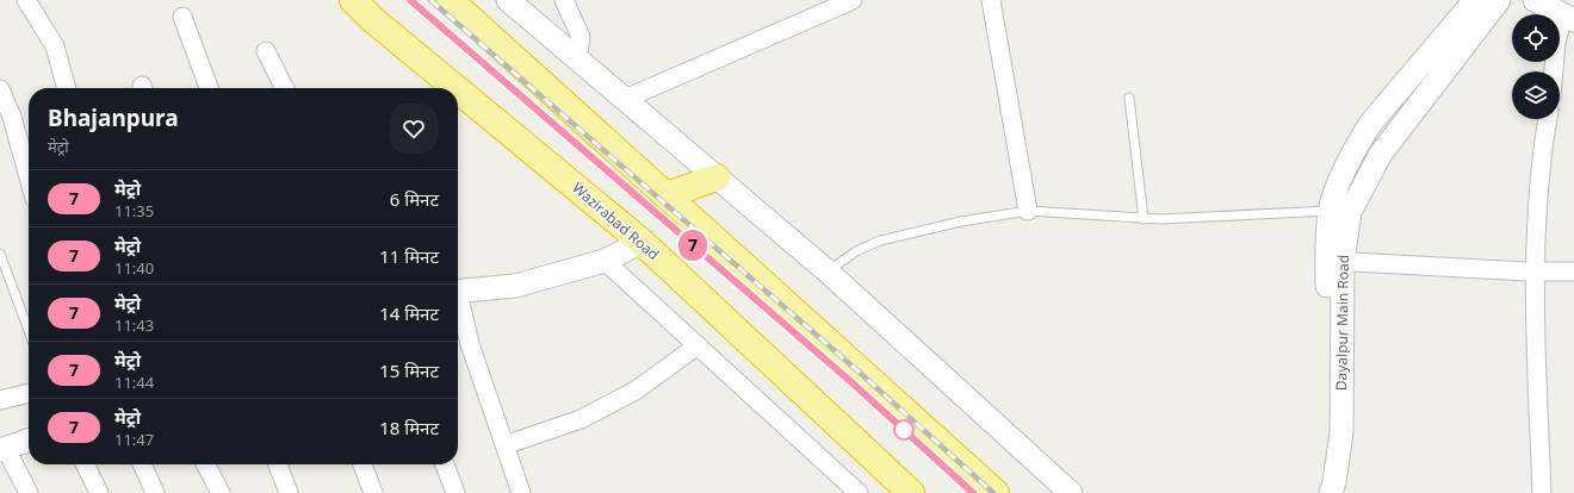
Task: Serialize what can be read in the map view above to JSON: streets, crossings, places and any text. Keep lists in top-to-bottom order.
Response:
{
  "streets": {
    "highway": ["Wazirabad Road"],
    "street": ["Dayalpur Main Road"]
  },
  "lines": ["metro line 7"],
  "page": {
    "on_map": "7",
    "heading": ["Bhajanpura", "मेट्रो"],
    "list": [
      {
        "mark": "7",
        "name": "मेट्रो",
        "note": "11:35",
        "value": "6 मिनट"
      },
      {
        "mark": "7",
        "name": "मेट्रो",
        "note": "11:40",
        "value": "11 मिनट"
      },
      {
        "mark": "7",
        "name": "मेट्रो",
        "note": "11:43",
        "value": "14 मिनट"
      },
      {
        "mark": "7",
        "name": "मेट्रो",
        "note": "11:44",
        "value": "15 मिनट"
      },
      {
        "mark": "7",
        "name": "मेट्रो",
        "note": "11:47",
        "value": "18 मिनट"
      }
    ]
  }
}
